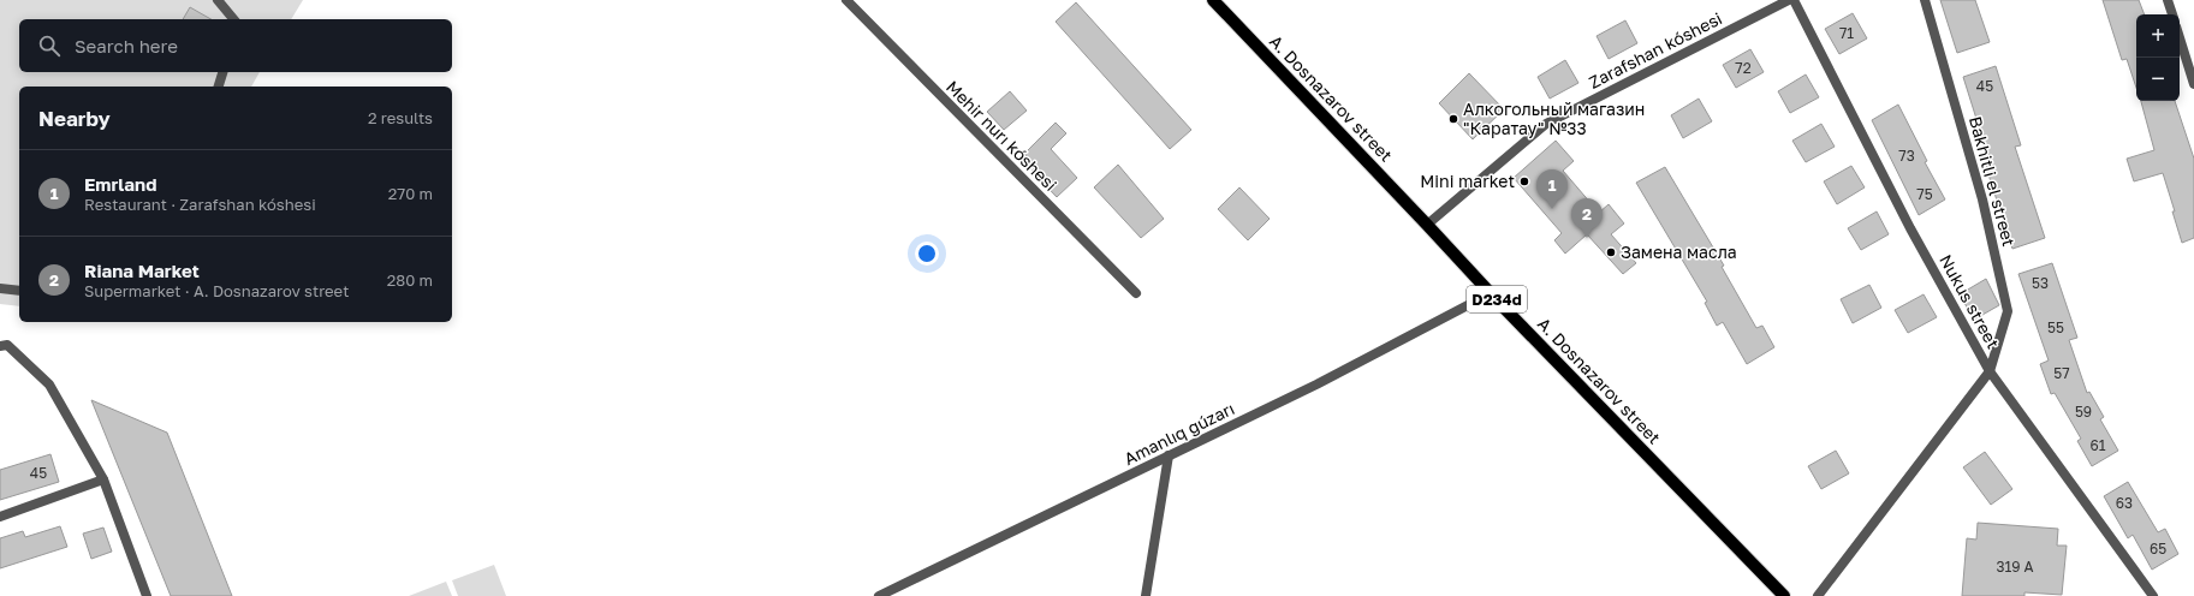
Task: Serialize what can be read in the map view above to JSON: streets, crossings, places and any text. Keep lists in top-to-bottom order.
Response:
{
  "streets": {
    "main road": ["A. Dosnazarov street", "D234d"],
    "street": [
      "Zarafshan kóshesi",
      "Mehir nurı kóshesi",
      "Bakhitli el street",
      "Nukus street",
      "Amanlıq gúzarı"
    ]
  },
  "crossings": [
    ["Zarafshan kóshesi", "A. Dosnazarov street"],
    ["A. Dosnazarov street", "Amanlıq gúzarı"],
    ["Bakhitli el street", "Nukus street"]
  ],
  "places": ["Алкогольный магазин \"Каратау\" №33", "Mini market", "Замена масла"],
  "house_numbers": [
    "71",
    "72",
    "45",
    "73",
    "75",
    "53",
    "55",
    "57",
    "59",
    "61",
    "45",
    "63",
    "65",
    "319 А"
  ],
  "page": {
    "map_buttons": ["+", "−"],
    "search": "Search here",
    "heading": ["Nearby", "2 results"],
    "list": [
      {
        "mark": "1",
        "name": "Emrland",
        "note": "Restaurant · Zarafshan kóshesi",
        "value": "270 m"
      },
      {
        "mark": "2",
        "name": "Riana Market",
        "note": "Supermarket · A. Dosnazarov street",
        "value": "280 m"
      }
    ],
    "pins": ["1", "2"]
  }
}
